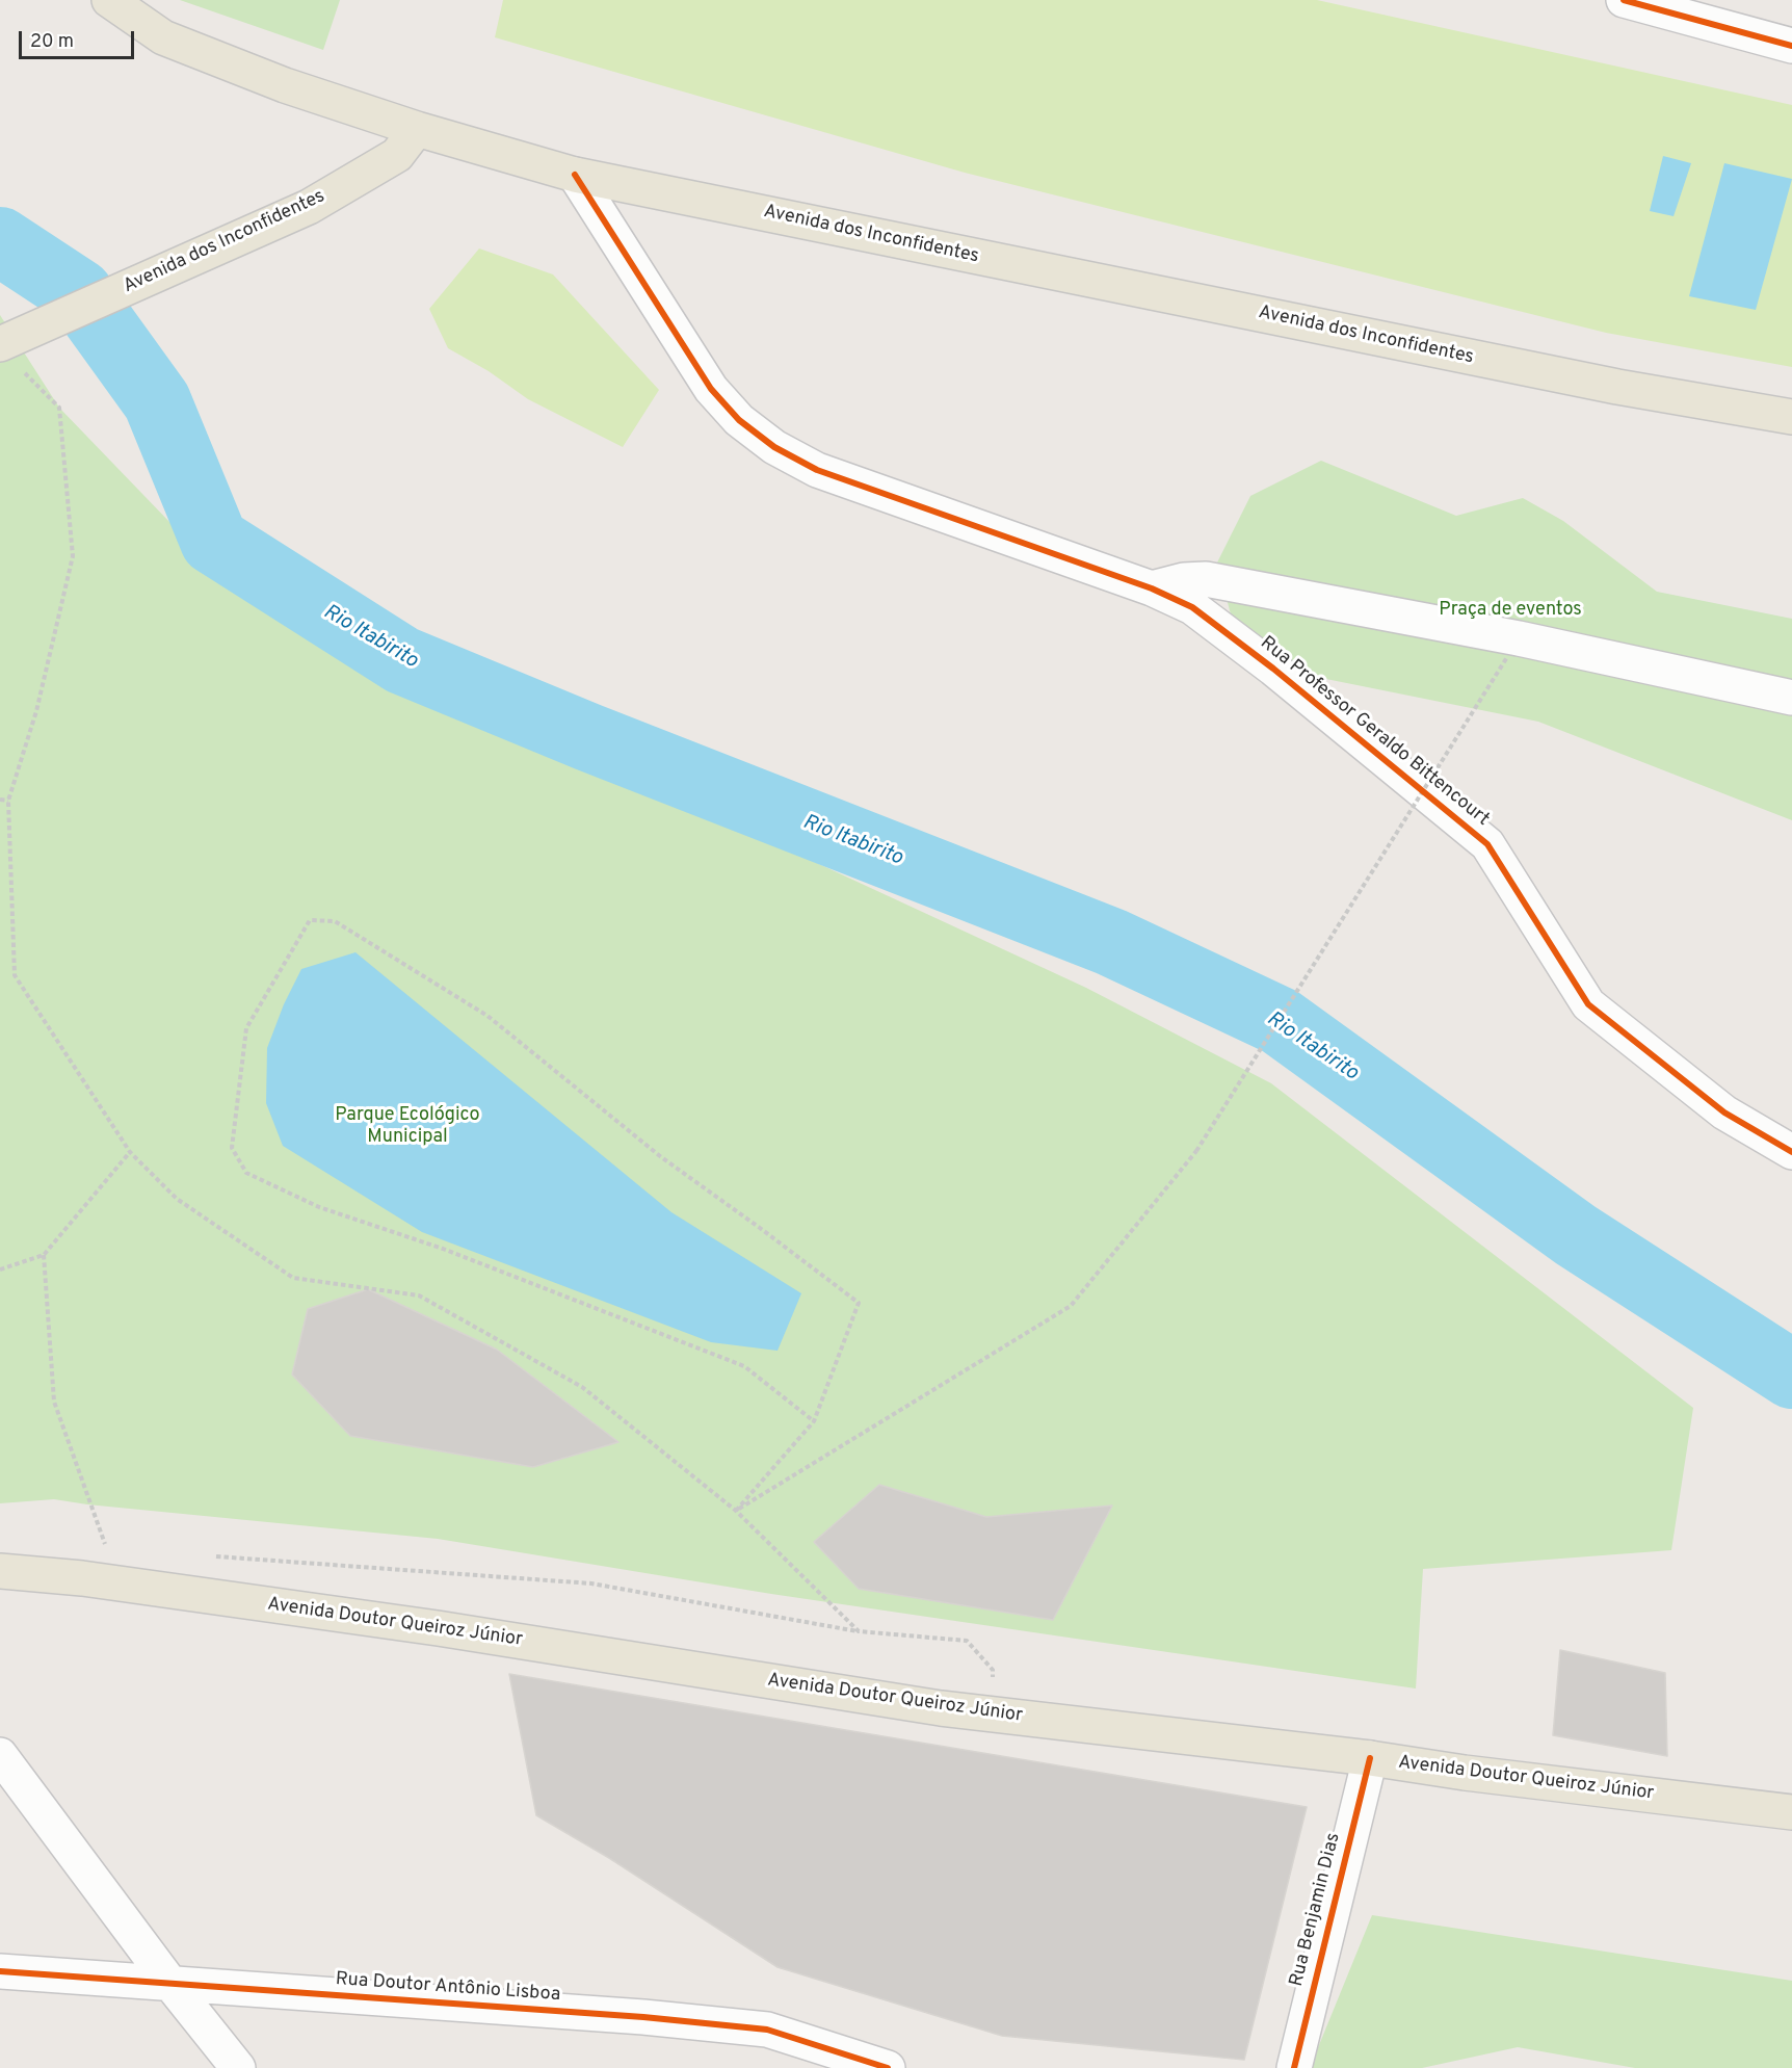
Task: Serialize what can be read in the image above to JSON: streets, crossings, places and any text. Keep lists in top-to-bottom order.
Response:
{
  "streets": {
    "main road": ["Avenida dos Inconfidentes", "Avenida Doutor Queiroz Júnior"],
    "street": ["Rua Professor Geraldo Bittencourt", "Rua Benjamin Dias", "Rua Doutor Antônio Lisboa"]
  },
  "crossings": [
    ["Avenida dos Inconfidentes", "Rua Professor Geraldo Bittencourt"],
    ["Avenida Doutor Queiroz Júnior", "Rua Benjamin Dias"]
  ],
  "water": ["Rio Itabirito"],
  "parks": ["Praça de eventos", "Parque Ecológico Municipal"],
  "scale_bar": "20 m"
}
